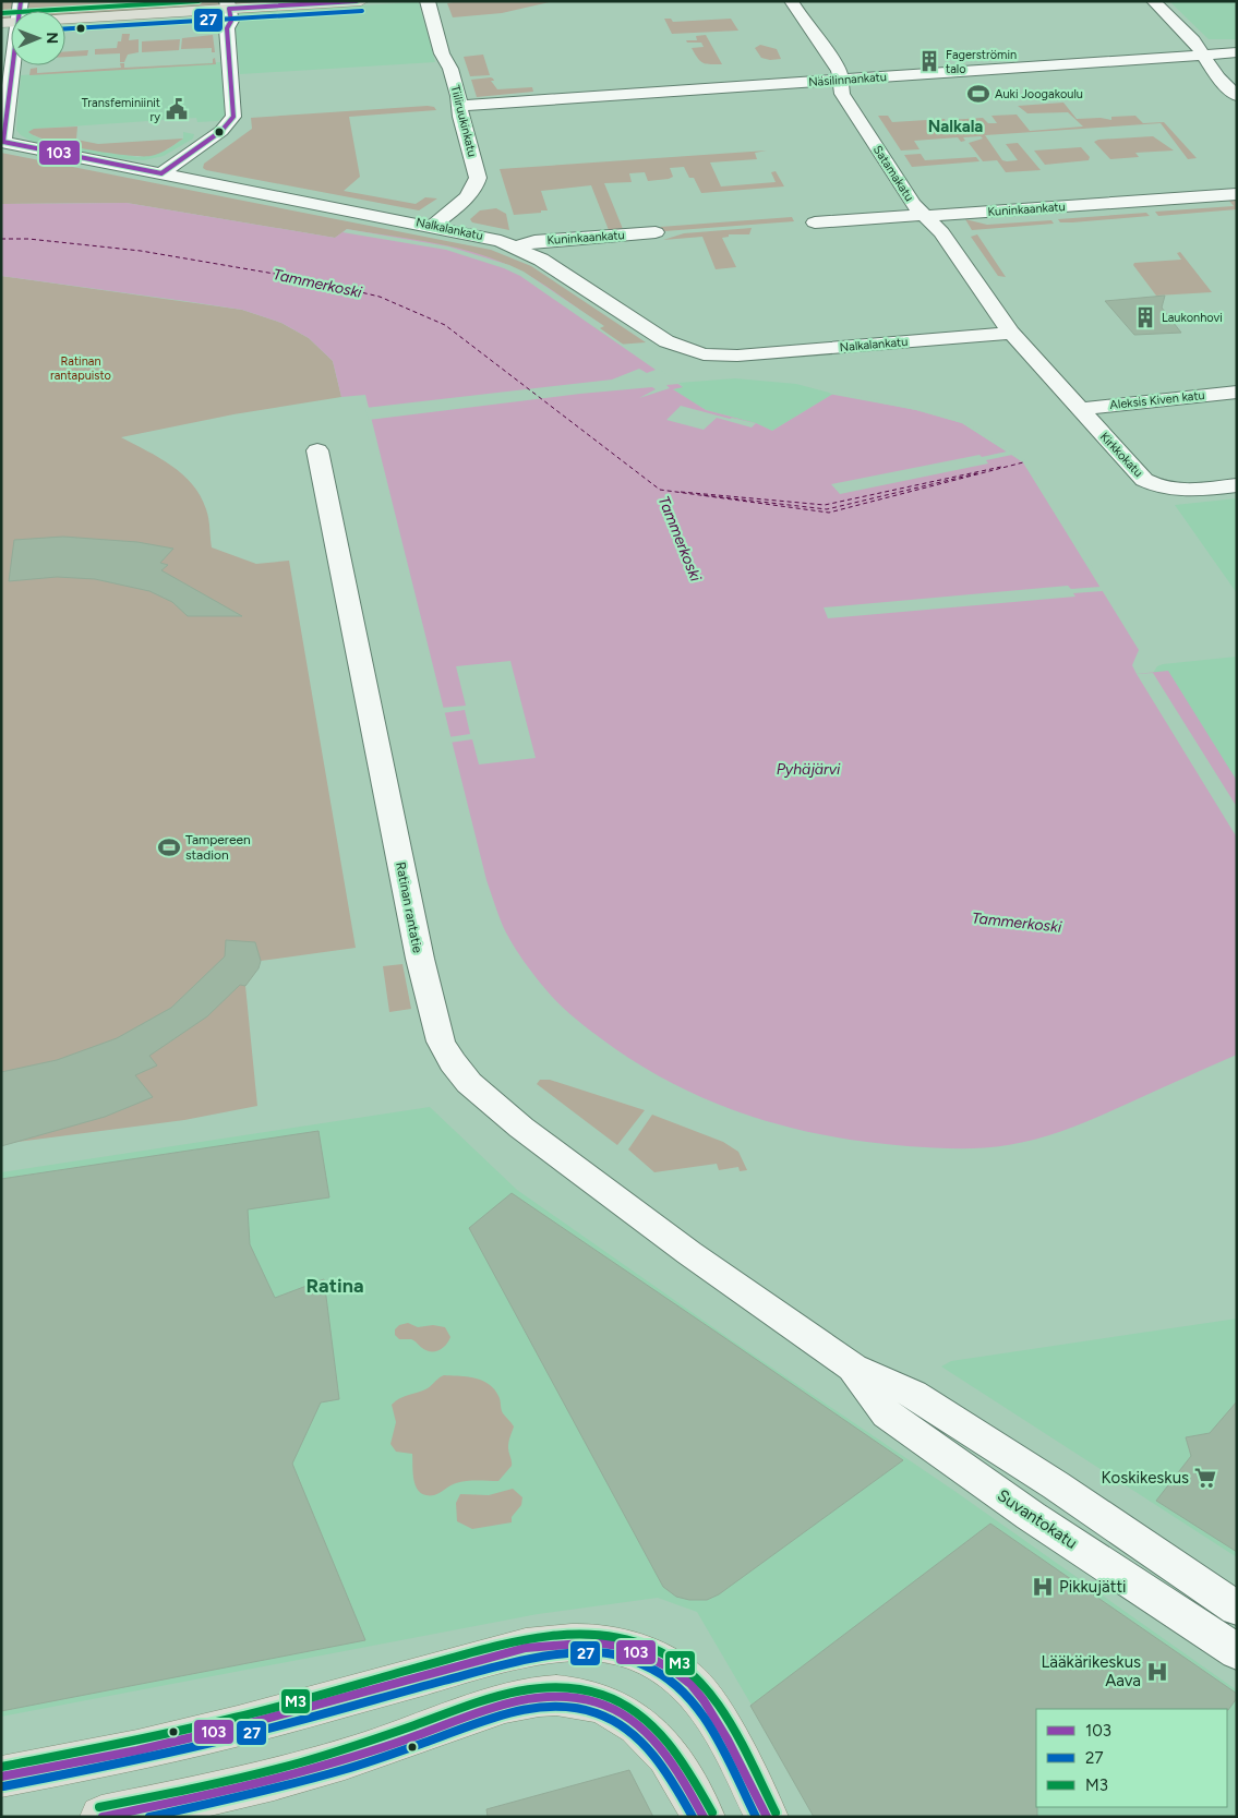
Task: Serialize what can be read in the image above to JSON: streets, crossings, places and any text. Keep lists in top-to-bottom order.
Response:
{
  "streets": {
    "street": [
      "Näsilinnankatu",
      "Tiiliruukinkatu",
      "Satamakatu",
      "Kuninkaankatu",
      "Nalkalankatu",
      "Aleksis Kiven katu",
      "Kirkkokatu",
      "Ratinan rantatie",
      "Suvantokatu"
    ]
  },
  "crossings": [
    ["Näsilinnankatu", "Tiiliruukinkatu"],
    ["Näsilinnankatu", "Satamakatu"],
    ["Tiiliruukinkatu", "Nalkalankatu"],
    ["Satamakatu", "Kuninkaankatu"],
    ["Satamakatu", "Nalkalankatu"],
    ["Satamakatu", "Aleksis Kiven katu"],
    ["Satamakatu", "Kirkkokatu"],
    ["Kuninkaankatu", "Nalkalankatu"],
    ["Aleksis Kiven katu", "Kirkkokatu"],
    ["Ratinan rantatie", "Suvantokatu"]
  ],
  "districts": ["Nalkala", "Ratina"],
  "water": ["Tammerkoski", "Pyhäjärvi"],
  "parks": ["Ratinan rantapuisto"],
  "places": {
    "building": ["Fagerströmin talo", "Laukonhovi"],
    "sports": ["Auki Joogakoulu", "Tampereen stadion"],
    "public building": ["Transfeminiinit ry"],
    "supermarket": ["Koskikeskus"],
    "hospital": ["Pikkujätti", "Lääkärikeskus Aava"]
  },
  "lines": ["transit line 103", "transit line M3", "transit line 27"],
  "legend": ["103", "27", "M3"],
  "north": "right"
}
